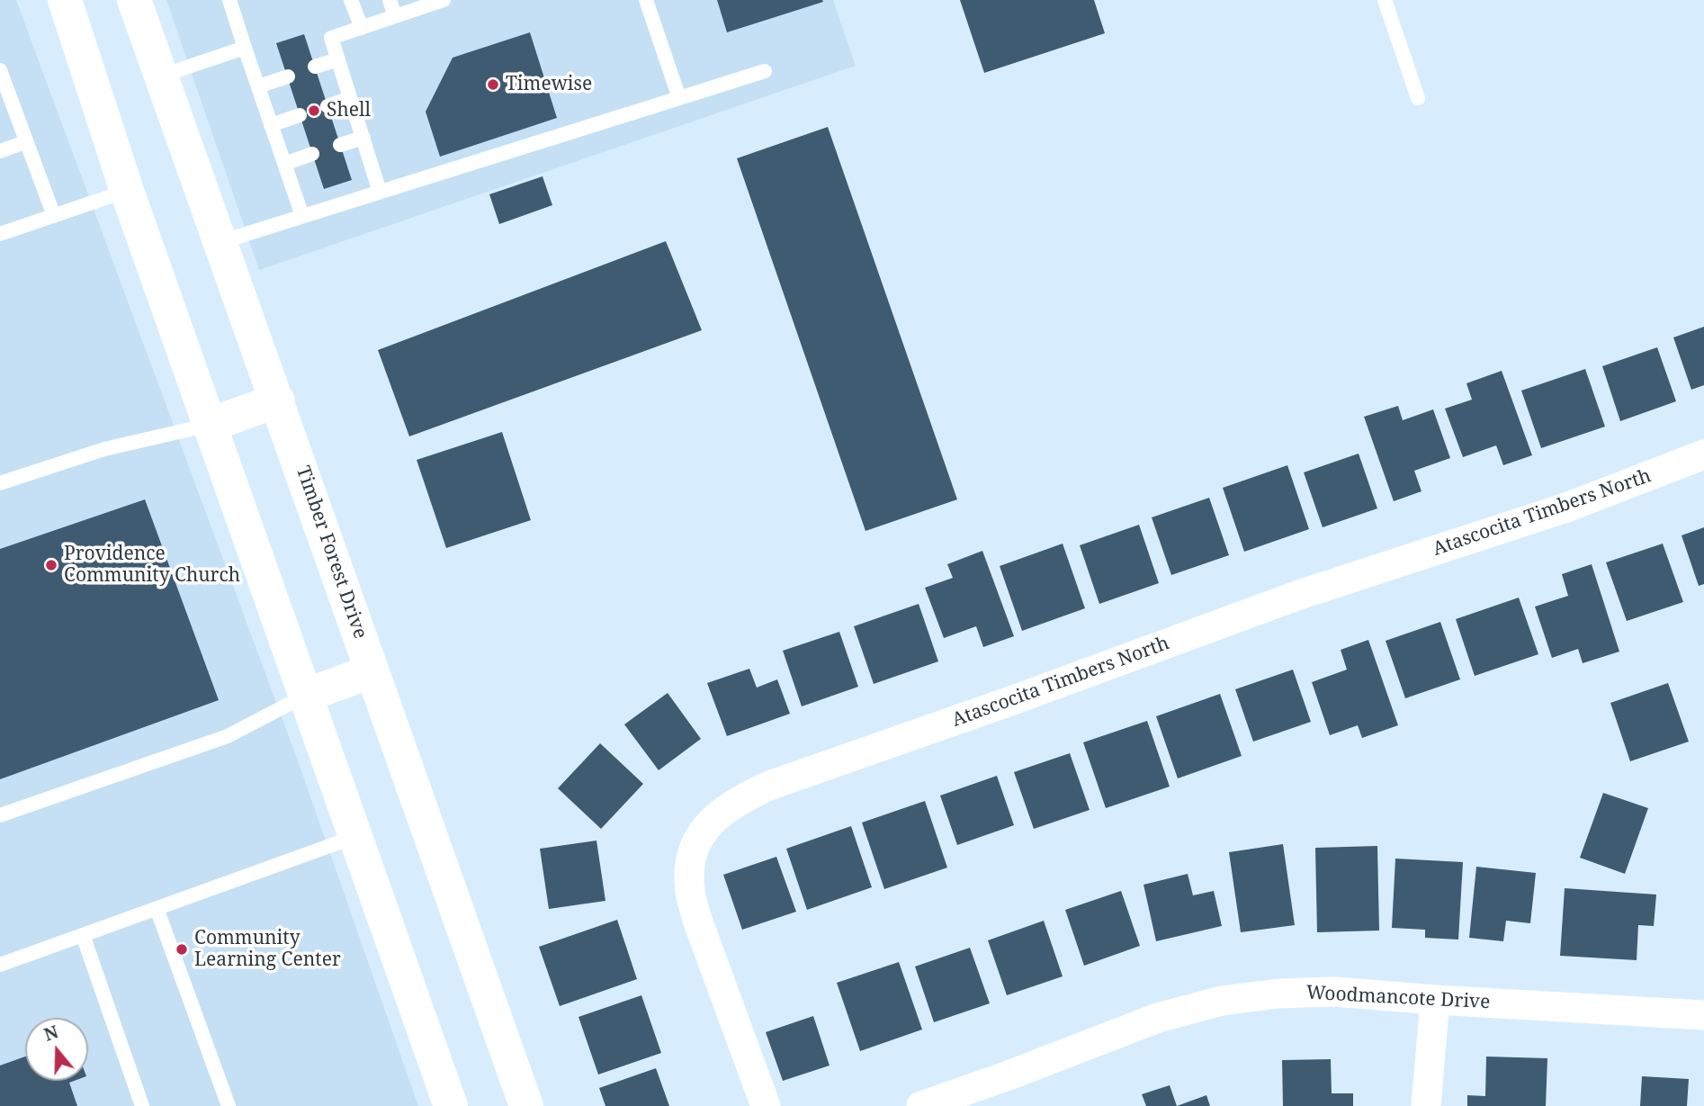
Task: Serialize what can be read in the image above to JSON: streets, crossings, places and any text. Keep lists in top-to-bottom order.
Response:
{
  "streets": {
    "main road": ["Timber Forest Drive"],
    "street": ["Atascocita Timbers North", "Woodmancote Drive"]
  },
  "places": [
    "Timewise",
    "Shell",
    "Providence Community Church",
    "Community Learning Center"
  ],
  "north": "top"
}
